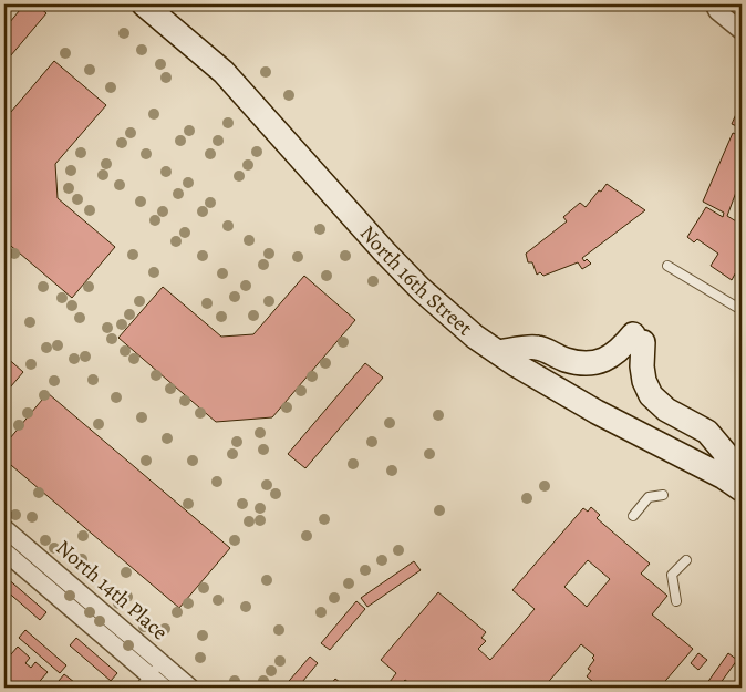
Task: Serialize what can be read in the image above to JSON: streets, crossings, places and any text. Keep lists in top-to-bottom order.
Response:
{
  "streets": {
    "main road": ["North 16th Street"],
    "street": ["North 14th Place"]
  }
}
